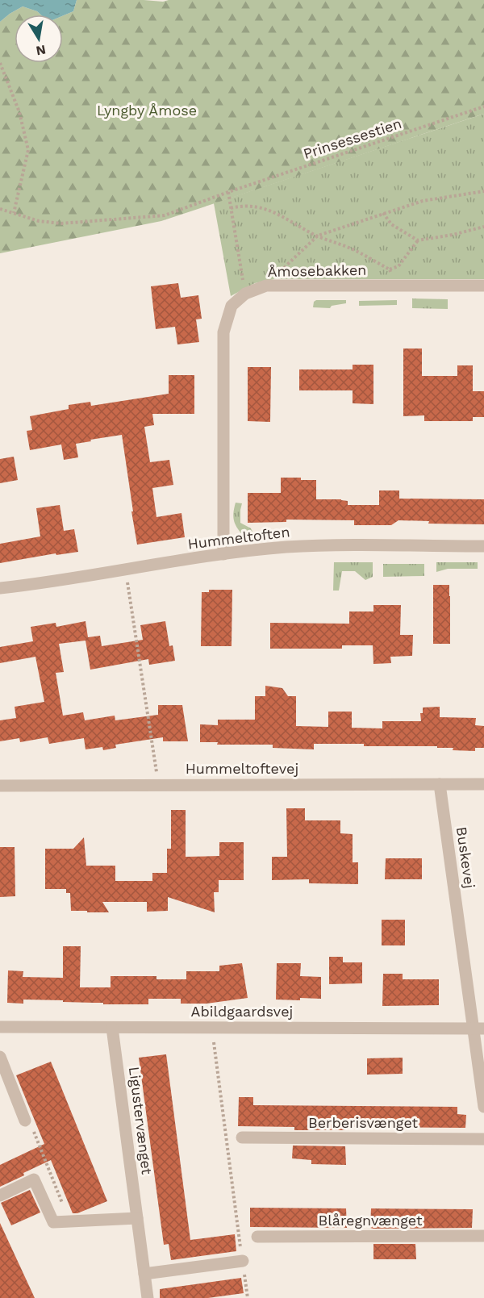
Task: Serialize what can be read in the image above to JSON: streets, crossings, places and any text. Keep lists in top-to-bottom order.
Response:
{
  "streets": {
    "street": [
      "Åmosebakken",
      "Hummeltoften",
      "Hummeltoftevej",
      "Buskevej",
      "Abildgaardsvej",
      "Ligustervænget",
      "Berberisvænget",
      "Blåregnvænget"
    ],
    "path": ["Prinsessestien"]
  },
  "crossings": [
    ["Åmosebakken", "Hummeltoften"],
    ["Hummeltoftevej", "Buskevej"],
    ["Buskevej", "Abildgaardsvej"],
    ["Abildgaardsvej", "Ligustervænget"]
  ],
  "parks": ["Lyngby Åmose"],
  "north": "bottom"
}
